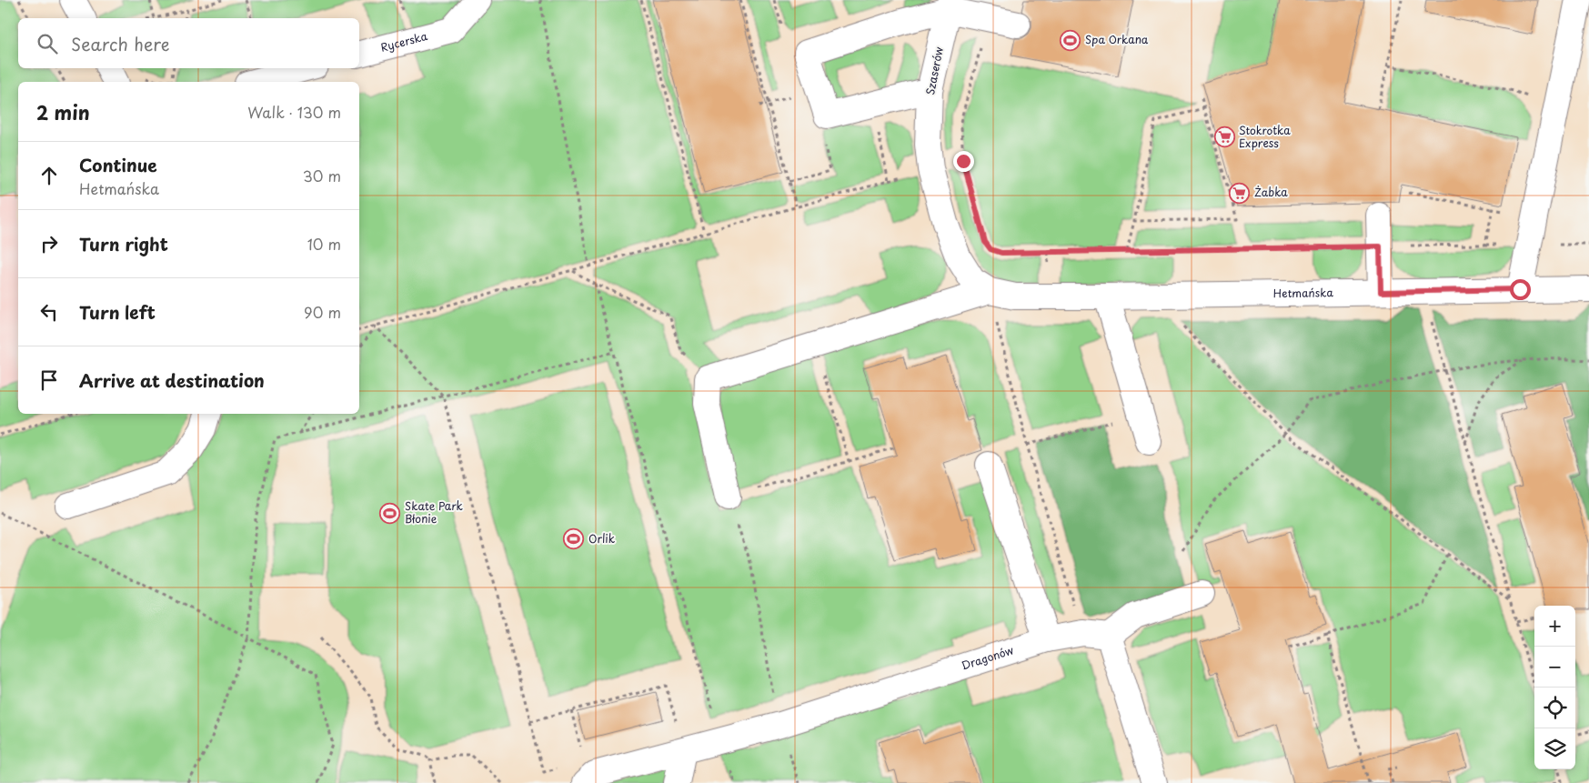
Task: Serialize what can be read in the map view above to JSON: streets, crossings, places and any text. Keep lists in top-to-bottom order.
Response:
{
  "streets": {
    "street": [
      "Rycerska",
      "Szaserów",
      "Hetmańska",
      "Dragonów"
    ]
  },
  "crossings": [
    ["Szaserów", "Hetmańska"]
  ],
  "places": {
    "sports": ["Spa Orkana", "Skate Park Błonie", "Orlik"],
    "supermarket": ["Stokrotka Express", "Żabka"]
  },
  "page": {
    "search": "Search here",
    "heading": ["2 min", "Walk · 130 m"],
    "list": [
      ["Continue", "Hetmańska", "30 m"],
      ["Turn right", "10 m"],
      ["Turn left", "90 m"],
      "Arrive at destination"
    ],
    "map_buttons": ["+", "−"]
  }
}
